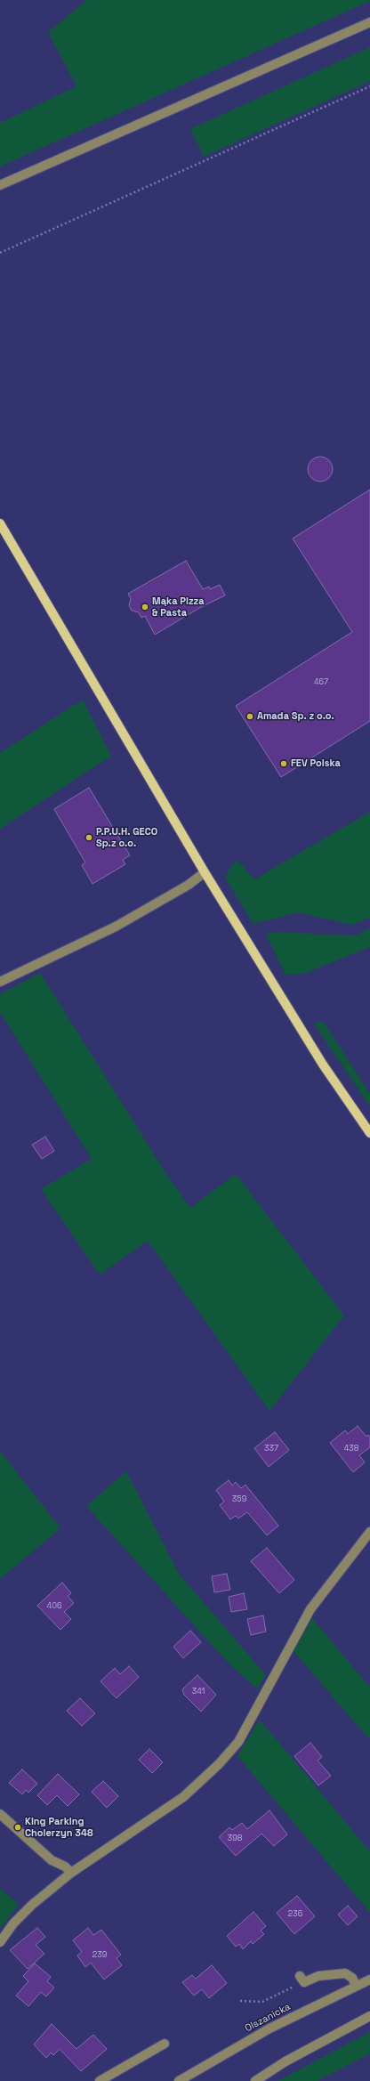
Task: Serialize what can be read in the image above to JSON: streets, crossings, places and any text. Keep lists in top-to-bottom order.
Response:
{
  "streets": {
    "street": ["Olszanicka"]
  },
  "places": [
    "Mąka Pizza & Pasta",
    "Amada Sp. z o.o.",
    "FEV Polska",
    "P.P.U.H. GECO Sp.z o.o.",
    "King Parking Cholerzyn 348"
  ],
  "house_numbers": [
    "467",
    "337",
    "438",
    "359",
    "406",
    "341",
    "398",
    "236",
    "239"
  ]
}
